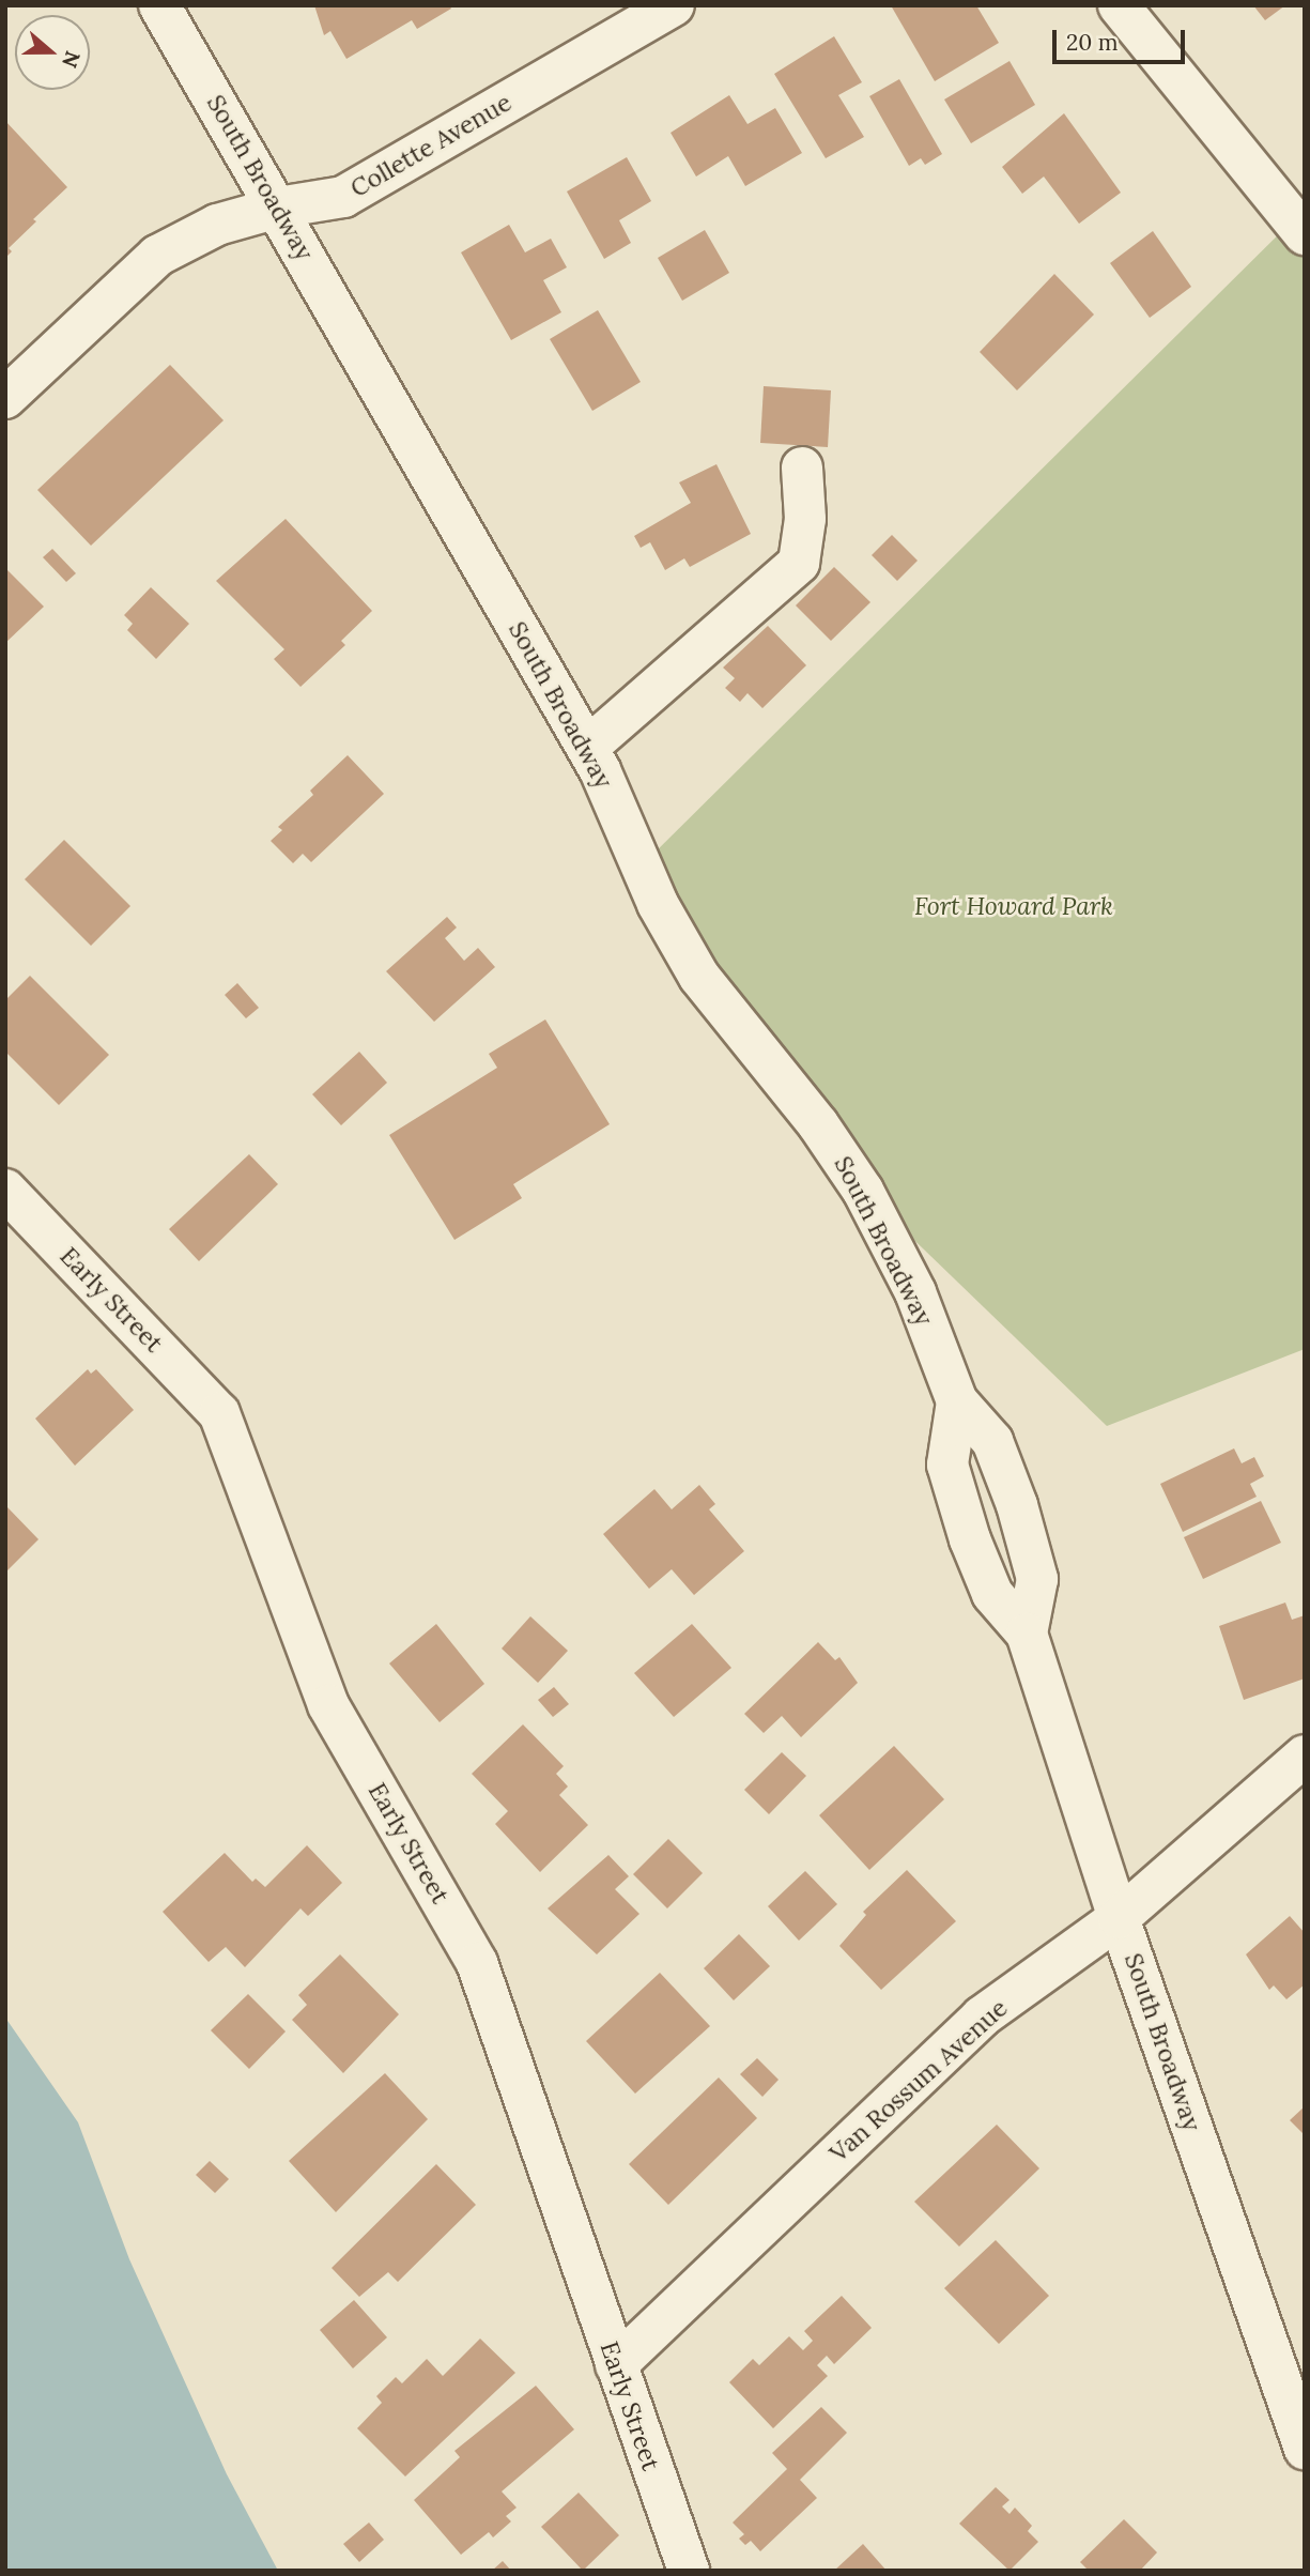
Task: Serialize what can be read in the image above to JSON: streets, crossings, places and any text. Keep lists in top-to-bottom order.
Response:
{
  "streets": {
    "street": [
      "Collette Avenue",
      "South Broadway",
      "Early Street",
      "Van Rossum Avenue"
    ]
  },
  "crossings": [
    ["Collette Avenue", "South Broadway"],
    ["South Broadway", "Van Rossum Avenue"],
    ["Early Street", "Van Rossum Avenue"]
  ],
  "parks": ["Fort Howard Park"],
  "scale_bar": "20 m",
  "north": "right"
}
